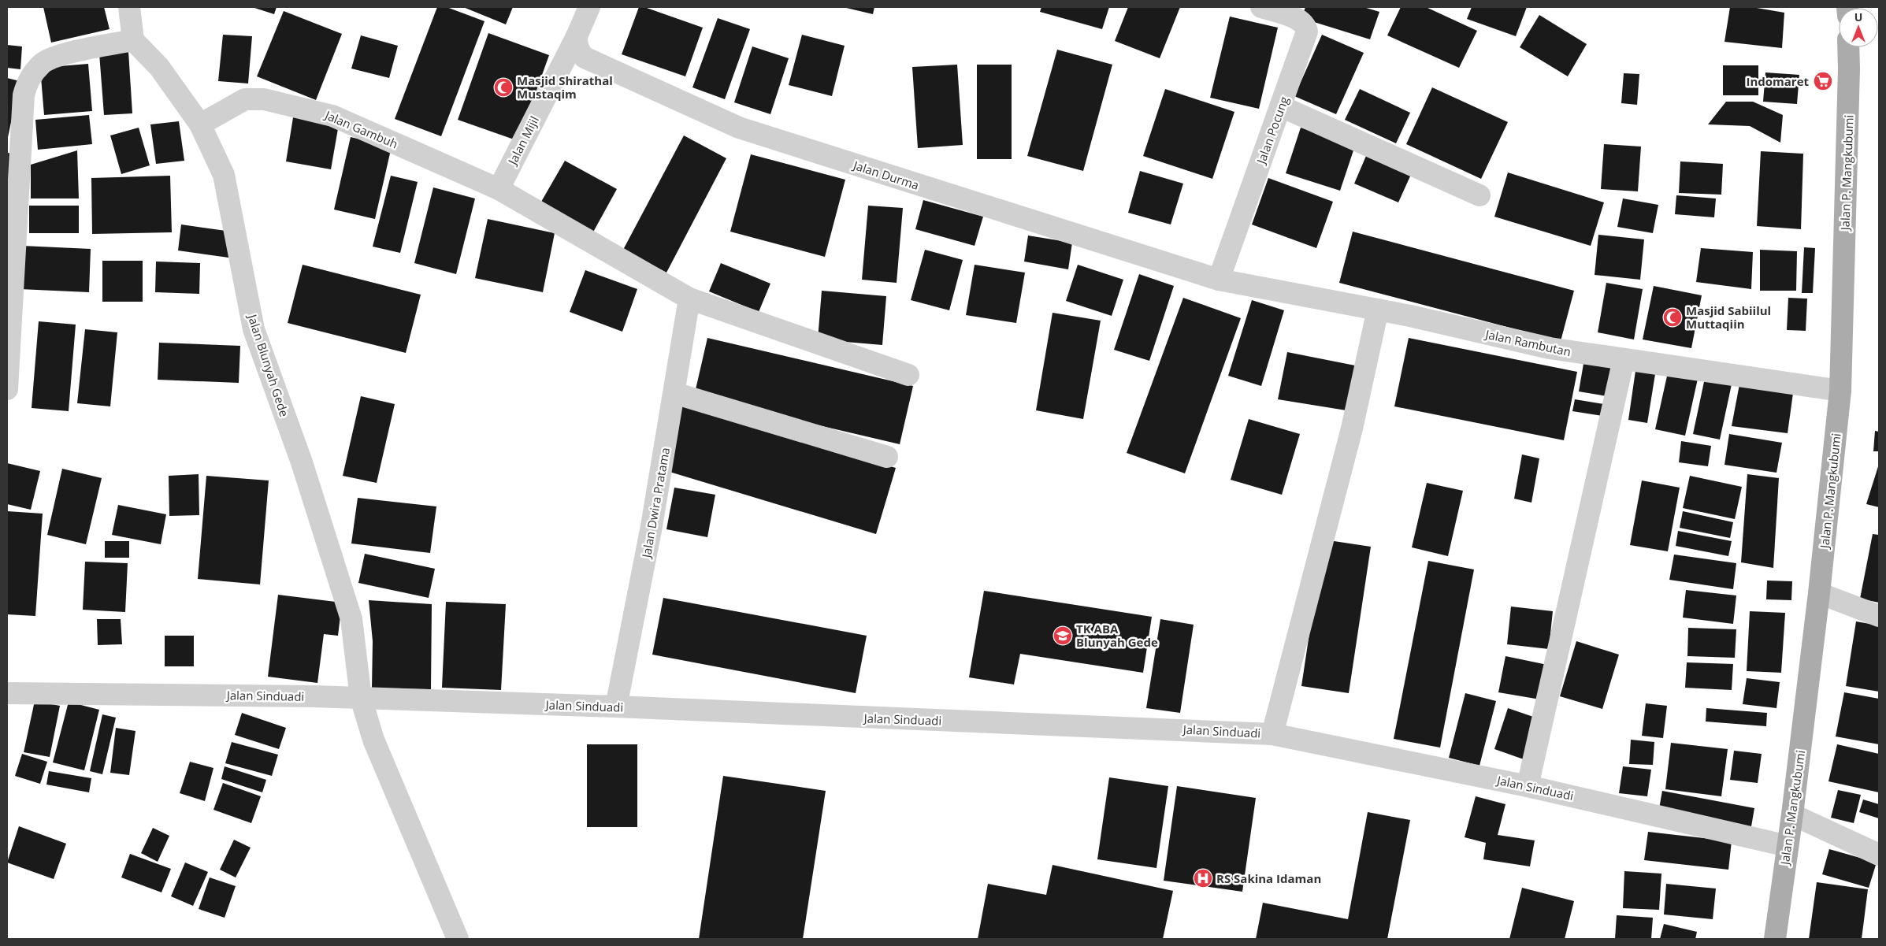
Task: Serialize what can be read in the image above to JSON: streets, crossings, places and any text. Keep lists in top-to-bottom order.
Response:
{
  "streets": {
    "main road": ["Jalan P. Mangkubumi"],
    "street": [
      "Jalan Gambuh",
      "Jalan Pocung",
      "Jalan Mijil",
      "Jalan Durma",
      "Jalan Rambutan",
      "Jalan Blunyah Gede",
      "Jalan Dwira Pratama",
      "Jalan Sinduadi"
    ]
  },
  "crossings": [
    ["Jalan Gambuh", "Jalan Mijil"],
    ["Jalan Gambuh", "Jalan Blunyah Gede"],
    ["Jalan Gambuh", "Jalan Dwira Pratama"],
    ["Jalan Pocung", "Jalan Durma"],
    ["Jalan Pocung", "Jalan Rambutan"],
    ["Jalan Mijil", "Jalan Durma"],
    ["Jalan P. Mangkubumi", "Jalan Rambutan"],
    ["Jalan P. Mangkubumi", "Jalan Sinduadi"],
    ["Jalan Durma", "Jalan Rambutan"],
    ["Jalan Blunyah Gede", "Jalan Sinduadi"],
    ["Jalan Dwira Pratama", "Jalan Sinduadi"]
  ],
  "places": {
    "supermarket": ["Indomaret"],
    "mosque": ["Masjid Shirathal Mustaqim", "Masjid Sabiilul Muttaqiin"],
    "school or university": ["TK ABA Blunyah Gede"],
    "hospital": ["RS Sakina Idaman"]
  },
  "north": "top"
}
